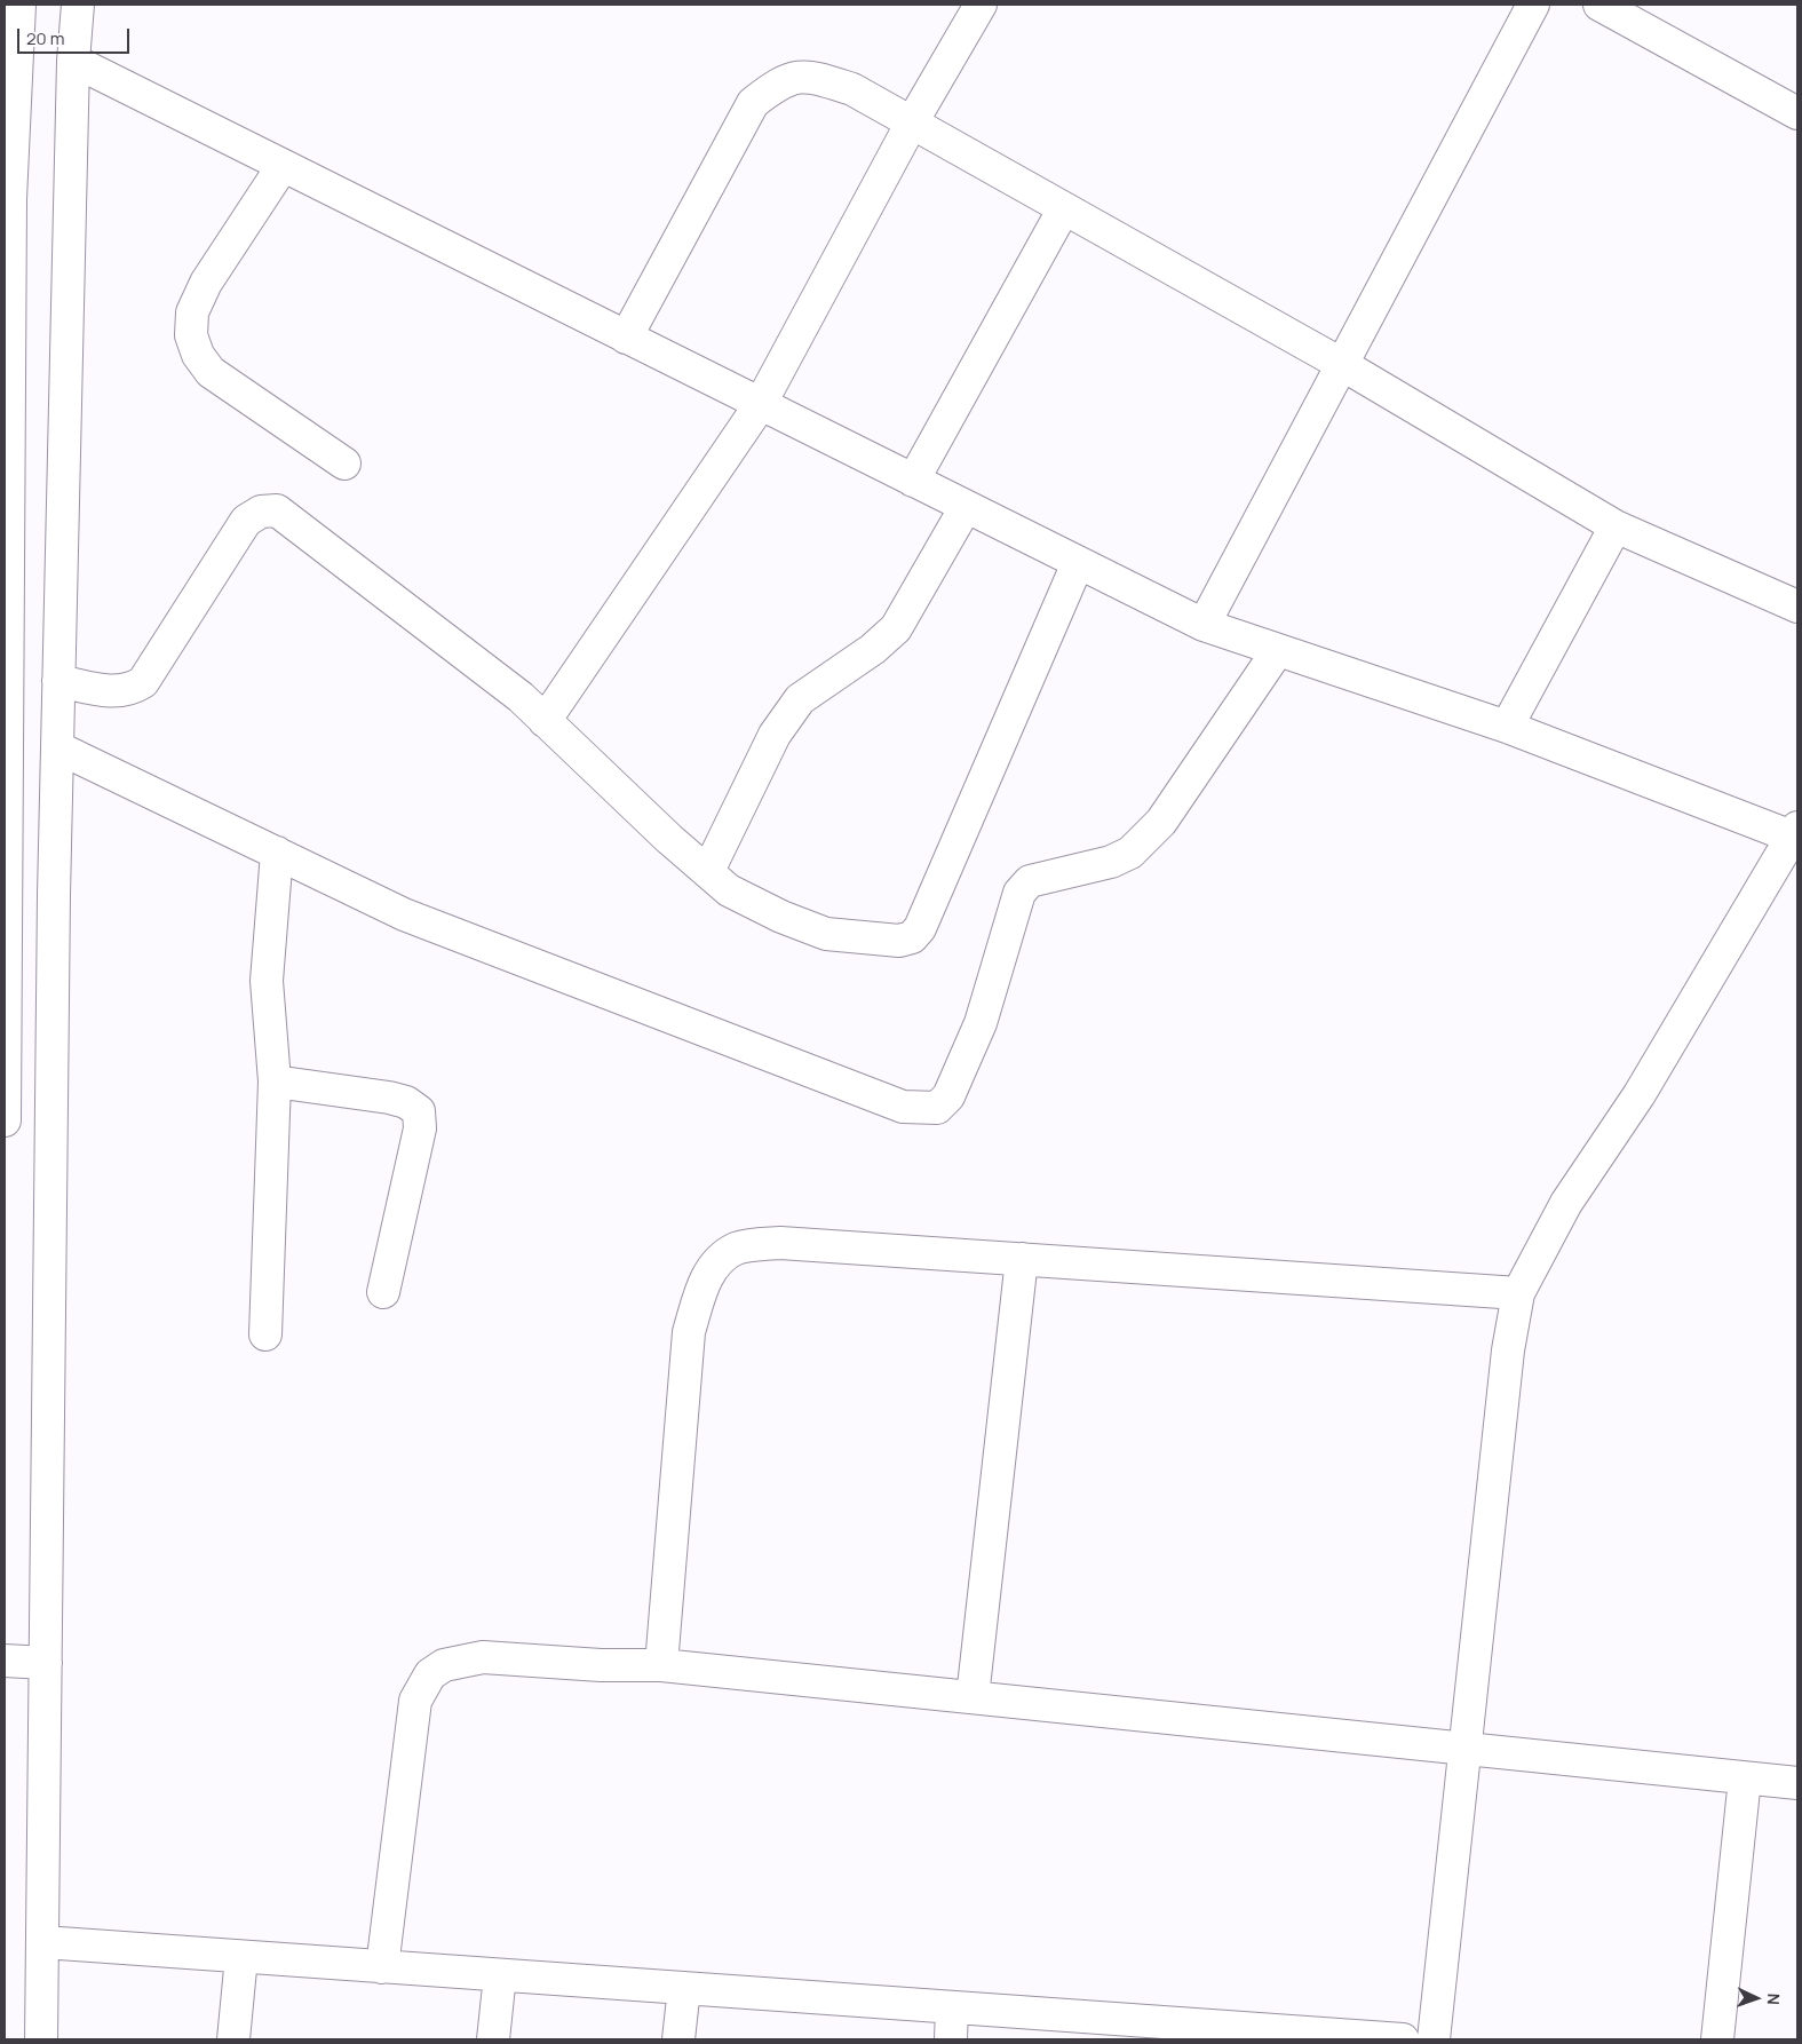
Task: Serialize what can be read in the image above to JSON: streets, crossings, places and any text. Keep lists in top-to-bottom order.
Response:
{
  "scale_bar": "20 m",
  "north": "right"
}
